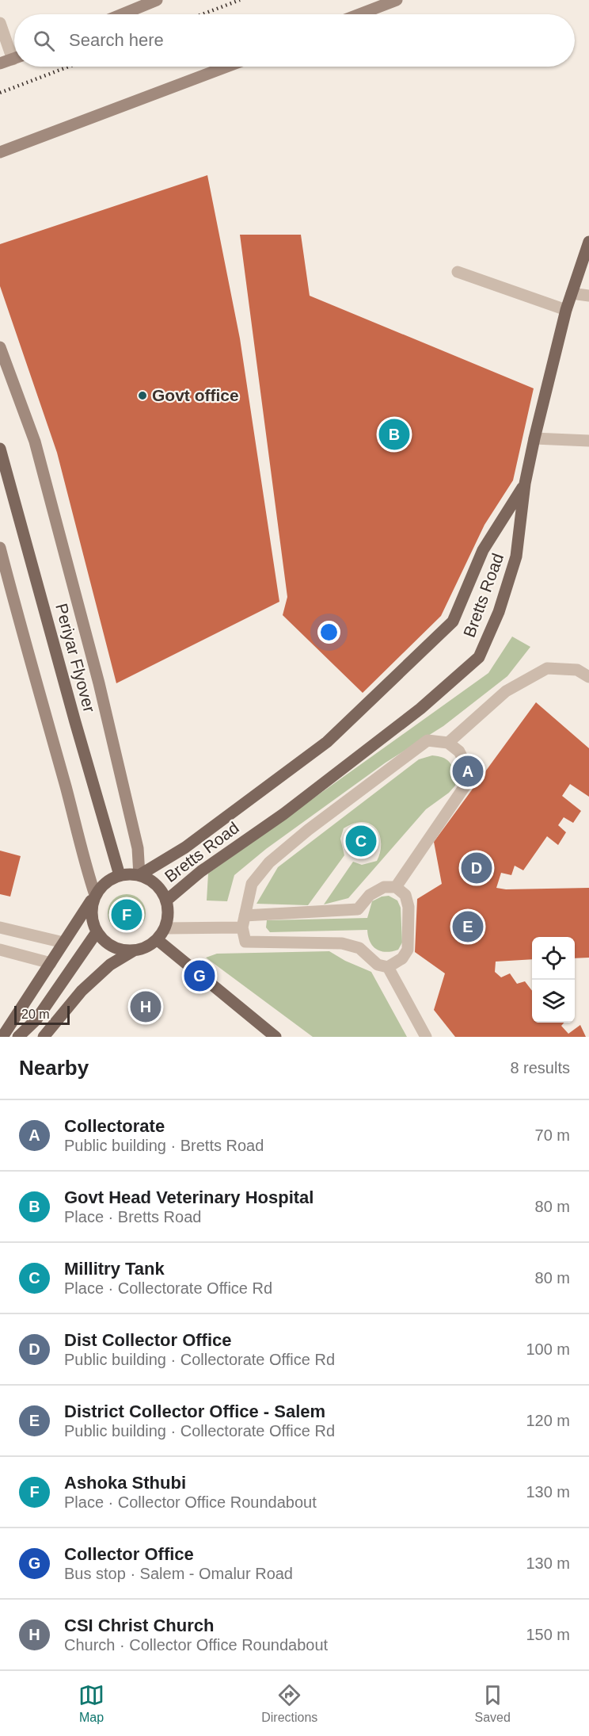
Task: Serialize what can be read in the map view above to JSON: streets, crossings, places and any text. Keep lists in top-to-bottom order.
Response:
{
  "streets": {
    "main road": ["Bretts Road", "Periyar Flyover"]
  },
  "crossings": [
    ["Bretts Road", "Periyar Flyover"]
  ],
  "places": ["Govt office"],
  "scale_bar": "20 m",
  "page": {
    "search": "Search here",
    "pins": [
      "B",
      "A",
      "C",
      "D",
      "F",
      "E",
      "G",
      "H"
    ],
    "scale": "20 m",
    "heading": ["Nearby", "8 results"],
    "list": [
      {
        "mark": "A",
        "name": "Collectorate",
        "note": "Public building · Bretts Road",
        "value": "70 m"
      },
      {
        "mark": "B",
        "name": "Govt Head Veterinary Hospital",
        "note": "Place · Bretts Road",
        "value": "80 m"
      },
      {
        "mark": "C",
        "name": "Millitry Tank",
        "note": "Place · Collectorate Office Rd",
        "value": "80 m"
      },
      {
        "mark": "D",
        "name": "Dist Collector Office",
        "note": "Public building · Collectorate Office Rd",
        "value": "100 m"
      },
      {
        "mark": "E",
        "name": "District Collector Office - Salem",
        "note": "Public building · Collectorate Office Rd",
        "value": "120 m"
      },
      {
        "mark": "F",
        "name": "Ashoka Sthubi",
        "note": "Place · Collector Office Roundabout",
        "value": "130 m"
      },
      {
        "mark": "G",
        "name": "Collector Office",
        "note": "Bus stop · Salem - Omalur Road",
        "value": "130 m"
      },
      {
        "mark": "H",
        "name": "CSI Christ Church",
        "note": "Church · Collector Office Roundabout",
        "value": "150 m"
      }
    ],
    "nav": ["Map", "Directions", "Saved"]
  }
}
